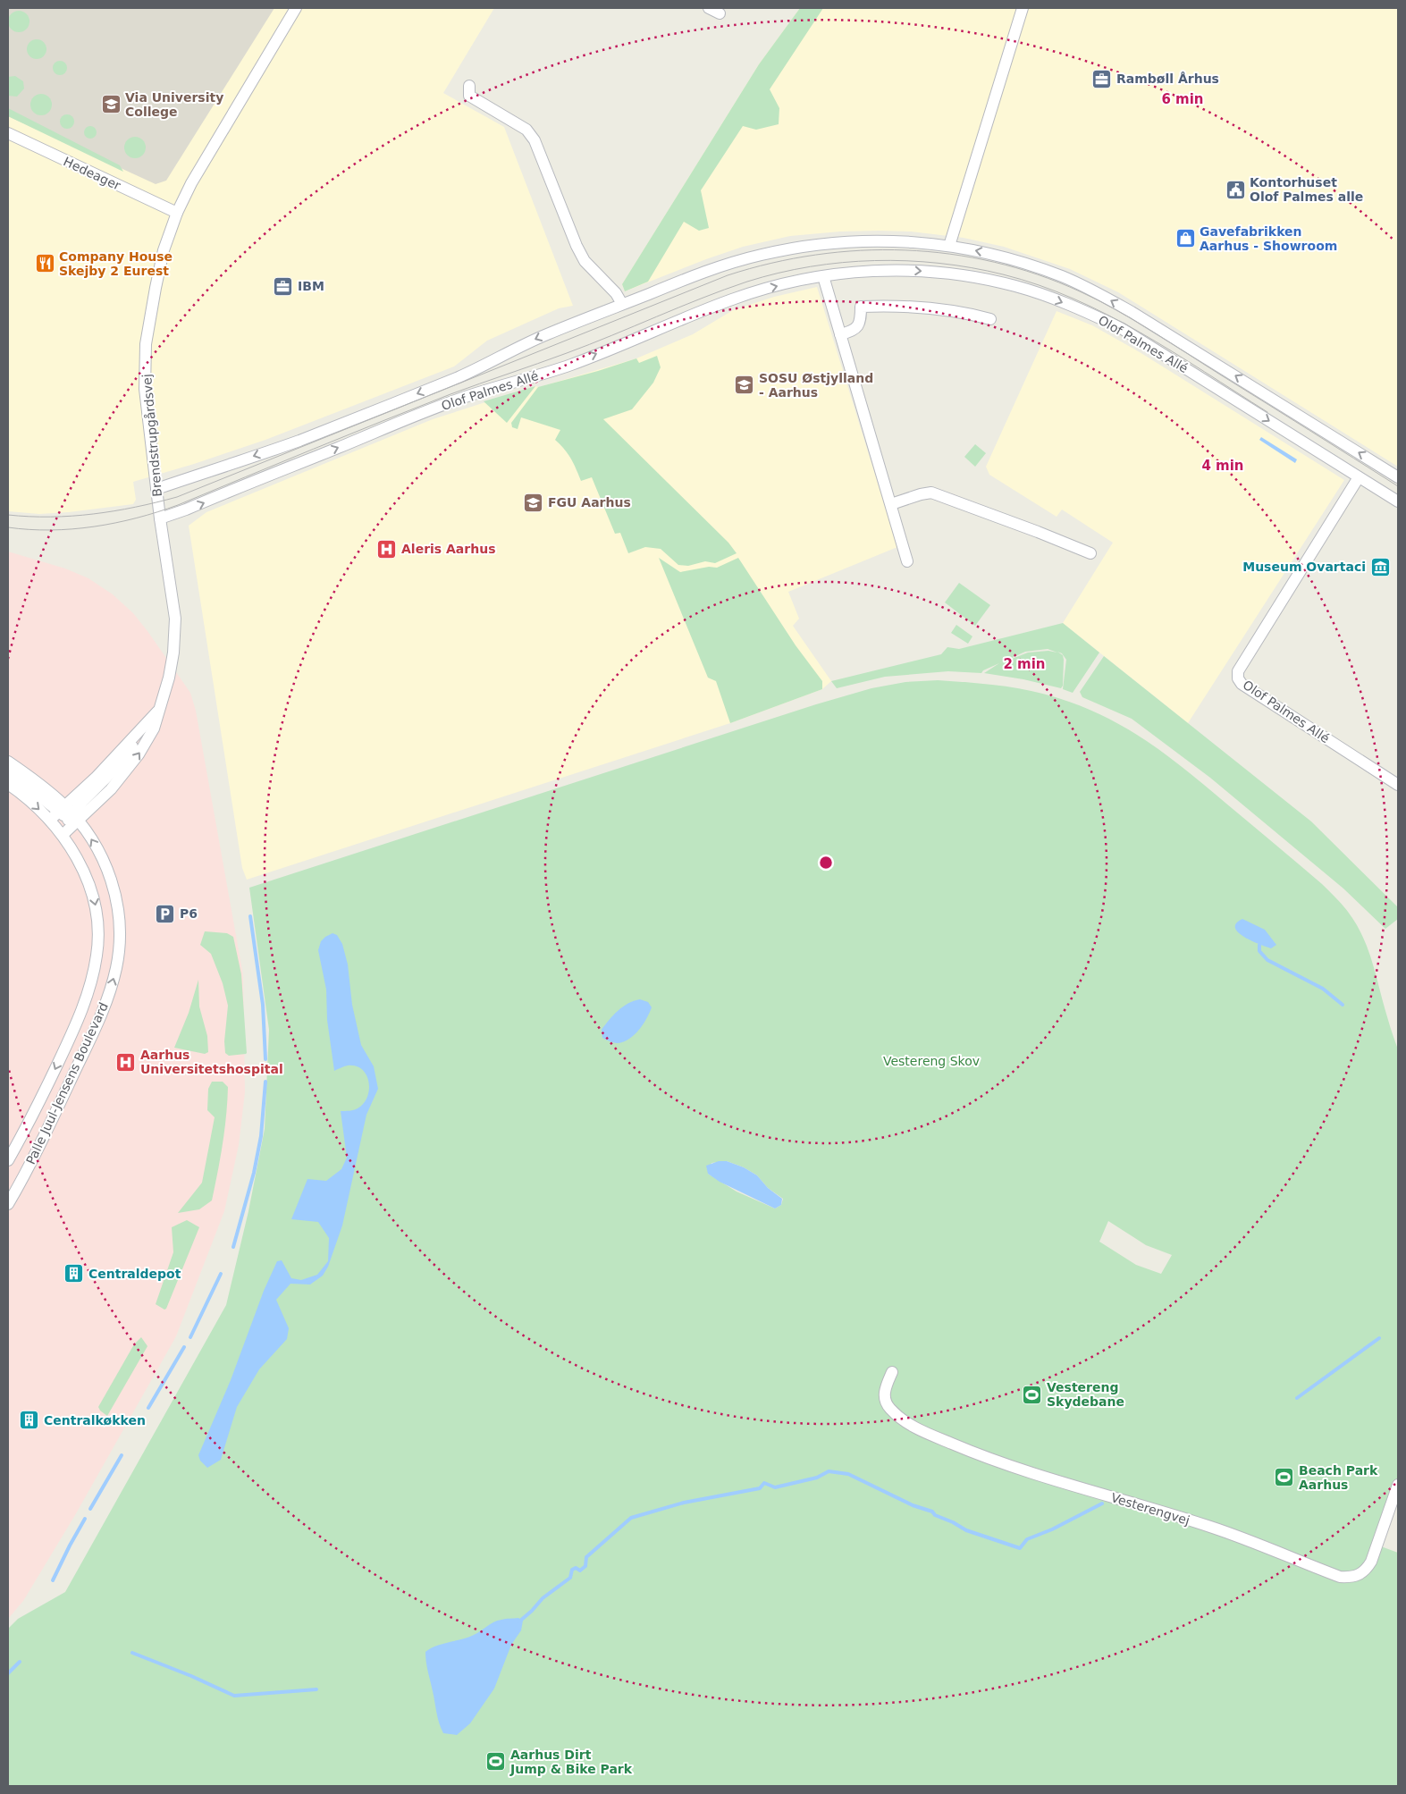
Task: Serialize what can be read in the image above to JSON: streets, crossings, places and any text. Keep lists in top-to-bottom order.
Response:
{
  "streets": {
    "street": [
      "Hedeager",
      "Olof Palmes Allé",
      "Brendstrupgårdsvej",
      "Palle Juul-Jensens Boulevard",
      "Vesterengvej"
    ]
  },
  "crossings": [
    ["Hedeager", "Brendstrupgårdsvej"],
    ["Olof Palmes Allé", "Brendstrupgårdsvej"],
    ["Brendstrupgårdsvej", "Palle Juul-Jensens Boulevard"]
  ],
  "parks": ["Vestereng Skov"],
  "places": {
    "office": ["Rambøll Århus", "IBM"],
    "school or university": ["Via University College", "SOSU Østjylland - Aarhus", "FGU Aarhus"],
    "public building": ["Kontorhuset Olof Palmes alle"],
    "shop": ["Gavefabrikken Aarhus - Showroom"],
    "restaurant": ["Company House Skejby 2 Eurest"],
    "hospital": ["Aleris Aarhus", "Aarhus Universitetshospital"],
    "museum": ["Museum Ovartaci"],
    "parking": ["P6"],
    "building": ["Centraldepot", "Centralkøkken"],
    "sports": ["Vestereng Skydebane", "Beach Park Aarhus", "Aarhus Dirt Jump & Bike Park"]
  },
  "rings": ["6 min", "4 min", "2 min"]
}
